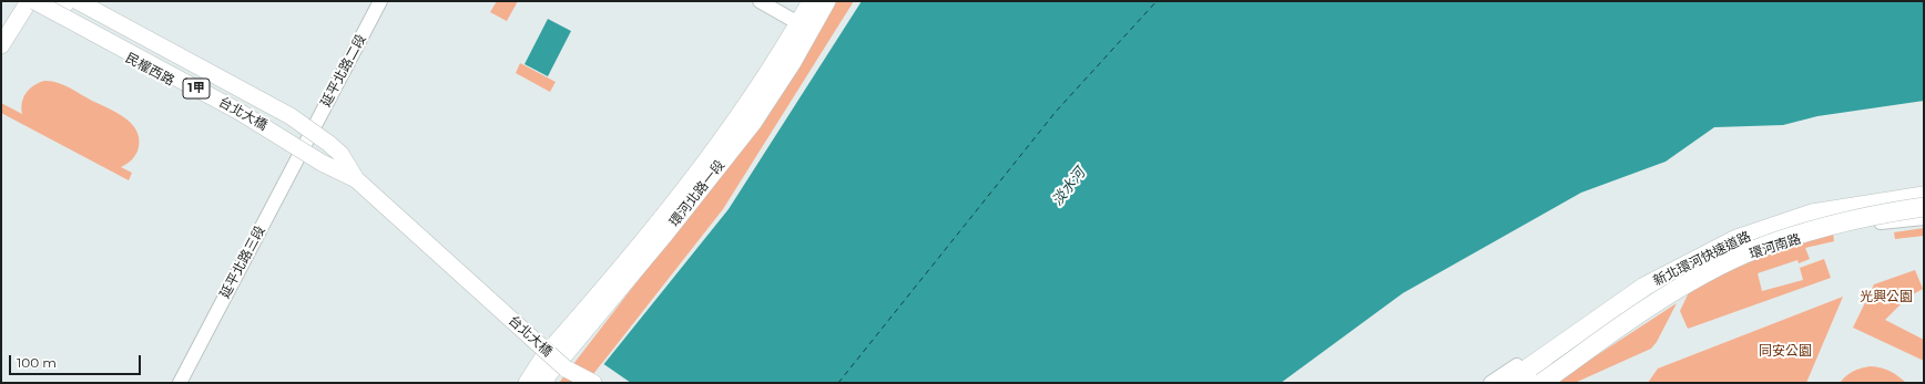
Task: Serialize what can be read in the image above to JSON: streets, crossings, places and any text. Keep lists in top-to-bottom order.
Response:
{
  "streets": {
    "highway": ["新北環河快速道路"],
    "main road": ["1甲", "台北大橋", "環河北路一段"],
    "street": [
      "民權西路",
      "延平北路二段",
      "環河南路",
      "延平北路三段"
    ]
  },
  "crossings": [
    ["民權西路", "台北大橋"],
    ["民權西路", "延平北路三段"],
    ["延平北路二段", "延平北路三段"],
    ["1甲", "台北大橋"]
  ],
  "water": ["淡水河"],
  "parks": ["光興公園", "同安公園"],
  "scale_bar": "100 m"
}
